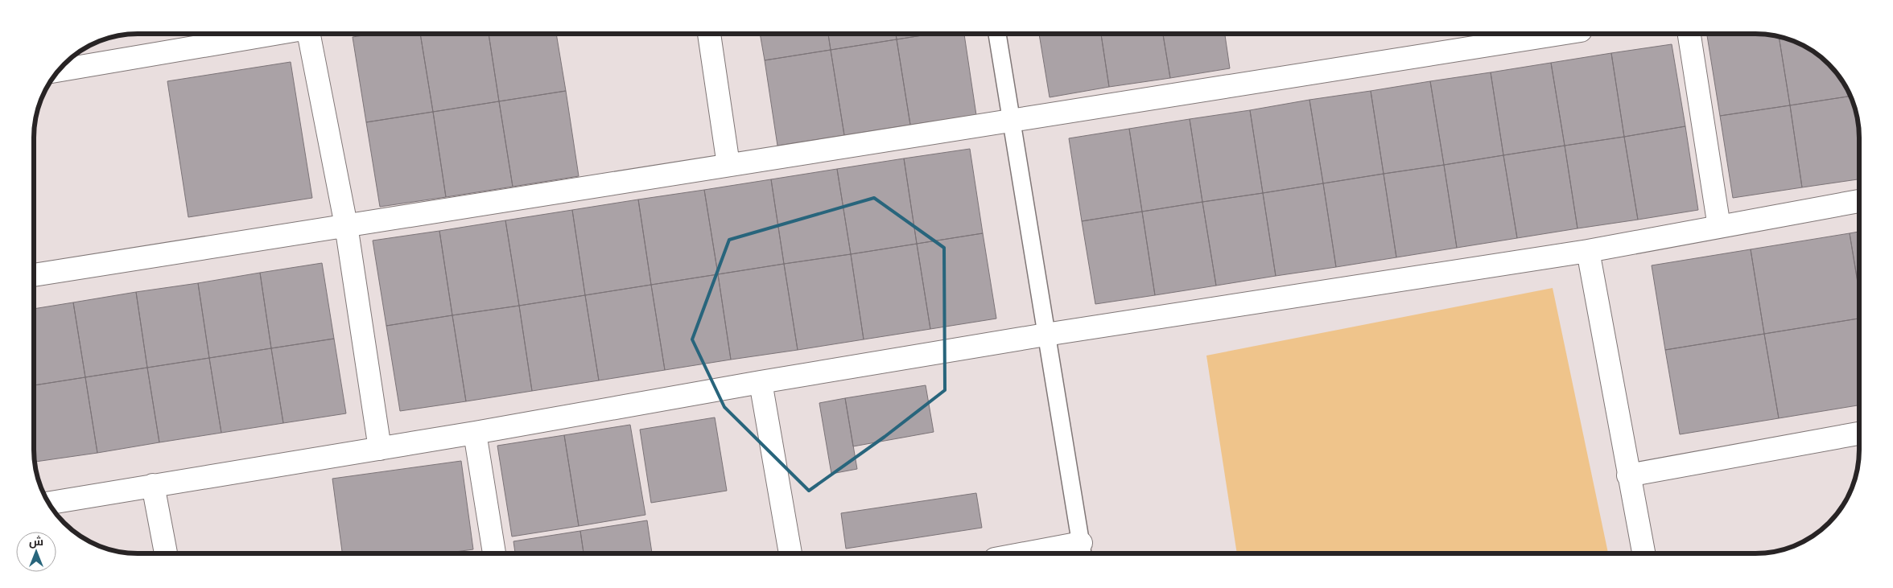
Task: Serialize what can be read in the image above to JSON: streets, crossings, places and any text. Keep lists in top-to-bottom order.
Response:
{
  "north": "top"
}
